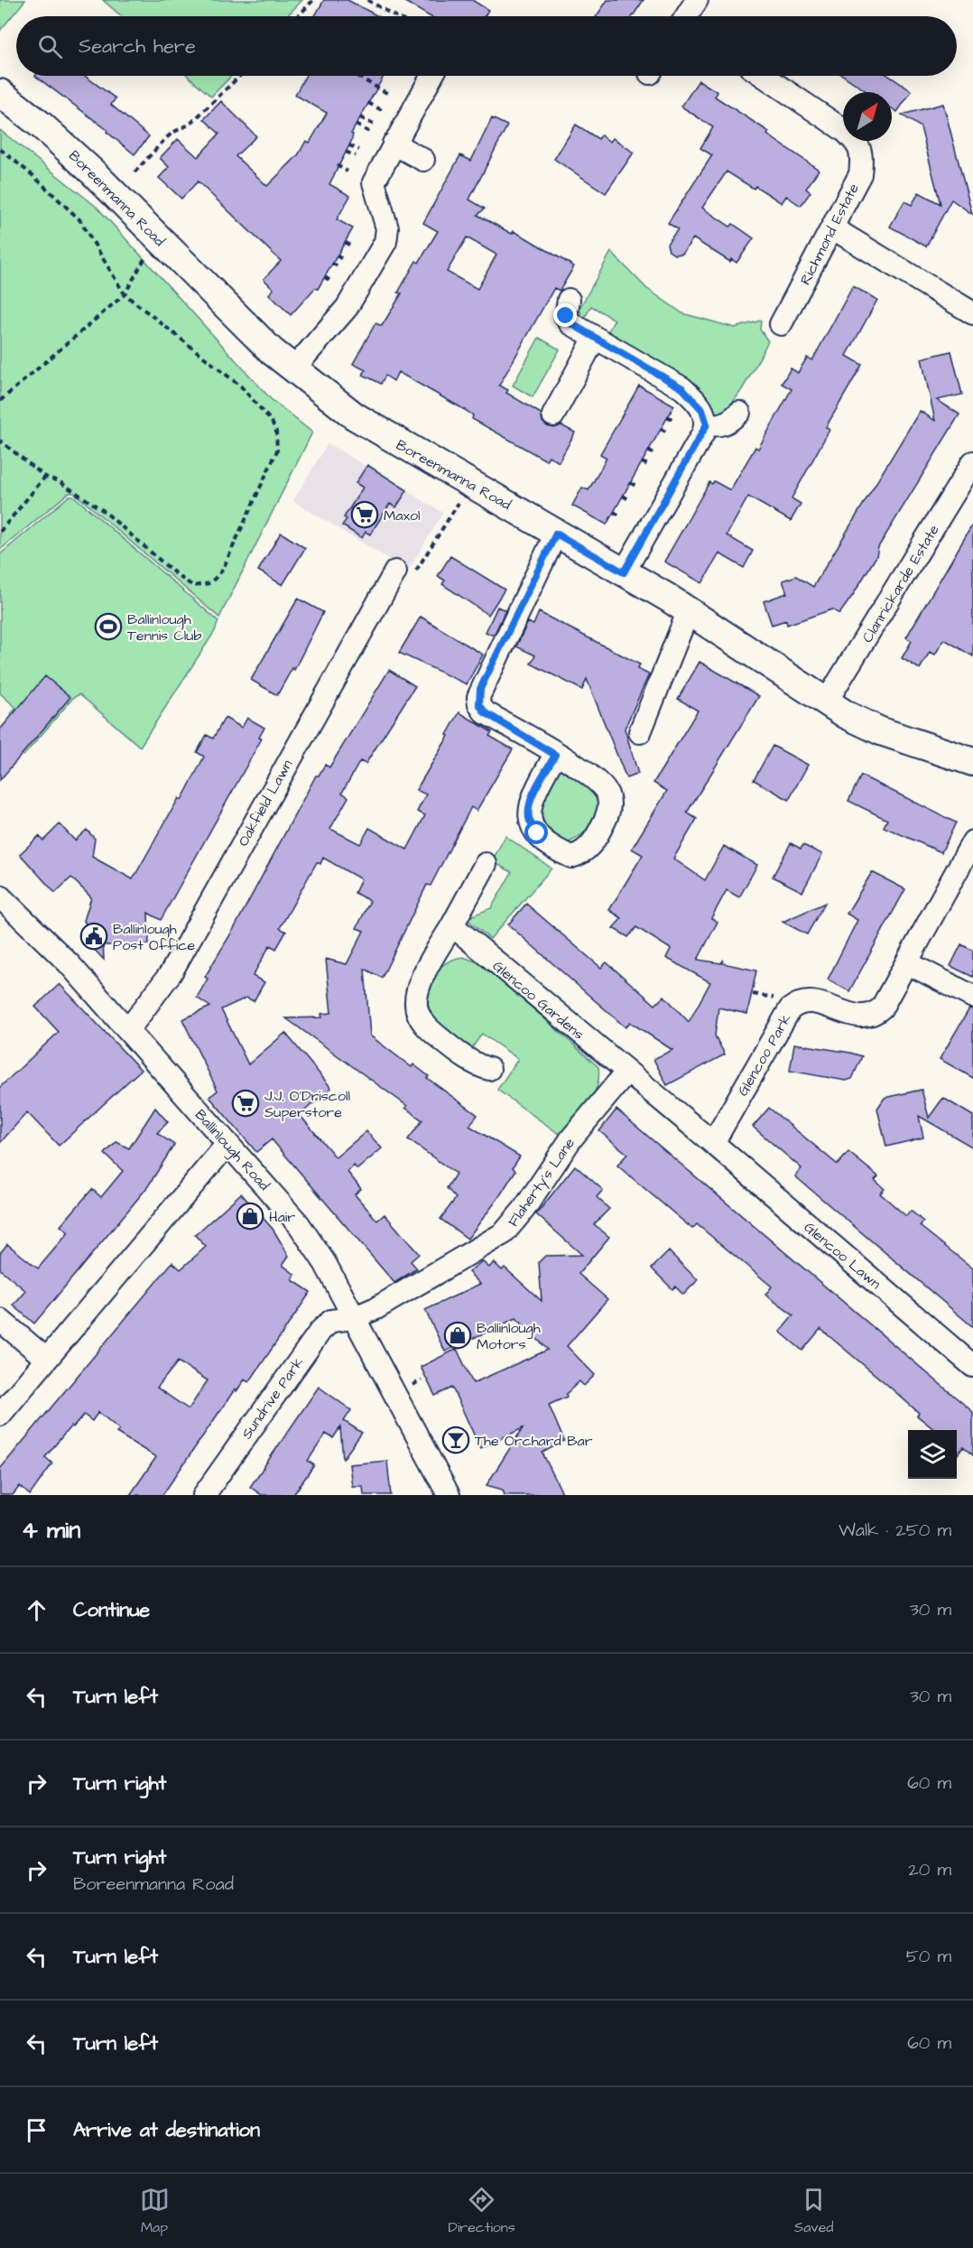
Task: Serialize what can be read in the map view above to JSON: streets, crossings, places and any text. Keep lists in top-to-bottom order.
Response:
{
  "streets": {
    "main road": ["Boreenmanna Road"],
    "street": [
      "Richmond Estate",
      "Clanrickarde Estate",
      "Oakfield Lawn",
      "Glencoo Gardens",
      "Glencoo Park",
      "Ballinlough Road",
      "Flaherty's Lane",
      "Glencoo Lawn",
      "Sundrive Park"
    ]
  },
  "crossings": [
    ["Boreenmanna Road", "Clanrickarde Estate"],
    ["Oakfield Lawn", "Ballinlough Road"],
    ["Glencoo Gardens", "Flaherty's Lane"],
    ["Glencoo Park", "Glencoo Lawn"],
    ["Ballinlough Road", "Flaherty's Lane"],
    ["Ballinlough Road", "Sundrive Park"],
    ["Flaherty's Lane", "Sundrive Park"]
  ],
  "places": {
    "supermarket": ["Maxol", "J.J. O'Driscoll Superstore"],
    "sports": ["Ballinlough Tennis Club"],
    "public building": ["Ballinlough Post Office"],
    "shop": ["Hair", "Ballinlough Motors"],
    "bar": ["The Orchard Bar"]
  },
  "north": "top right",
  "page": {
    "search": "Search here",
    "heading": ["4 min", "Walk · 250 m"],
    "list": [
      ["Continue", "30 m"],
      ["Turn left", "30 m"],
      ["Turn right", "60 m"],
      ["Turn right", "Boreenmanna Road", "20 m"],
      ["Turn left", "50 m"],
      ["Turn left", "60 m"],
      "Arrive at destination"
    ],
    "nav": ["Map", "Directions", "Saved"]
  }
}
